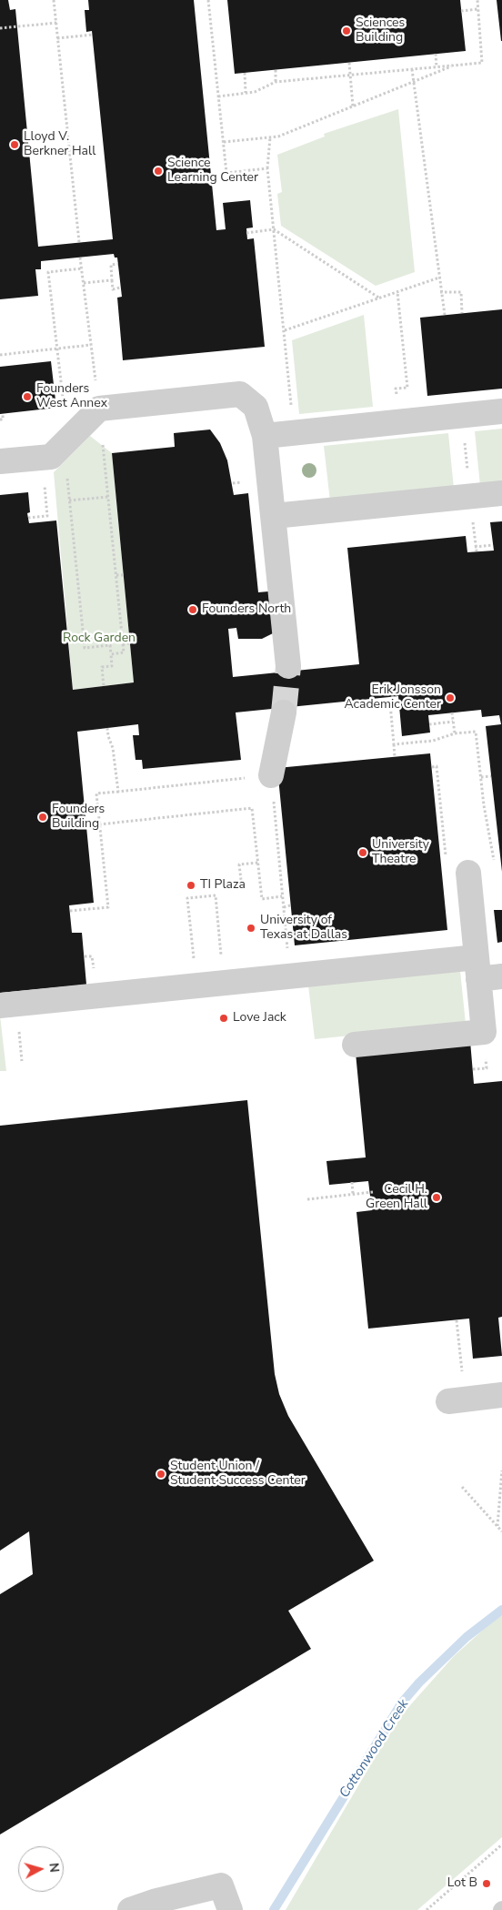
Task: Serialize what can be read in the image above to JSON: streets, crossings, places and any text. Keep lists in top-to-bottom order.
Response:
{
  "water": ["Cottonwood Creek"],
  "parks": ["Rock Garden"],
  "places": [
    "Sciences Building",
    "Lloyd V. Berkner Hall",
    "Science Learning Center",
    "Founders West Annex",
    "Founders North",
    "Erik Jonsson Academic Center",
    "Founders Building",
    "University Theatre",
    "TI Plaza",
    "University of Texas at Dallas",
    "Love Jack",
    "Cecil H. Green Hall",
    "Student Union / Student Success Center",
    "Lot B"
  ],
  "north": "right"
}
